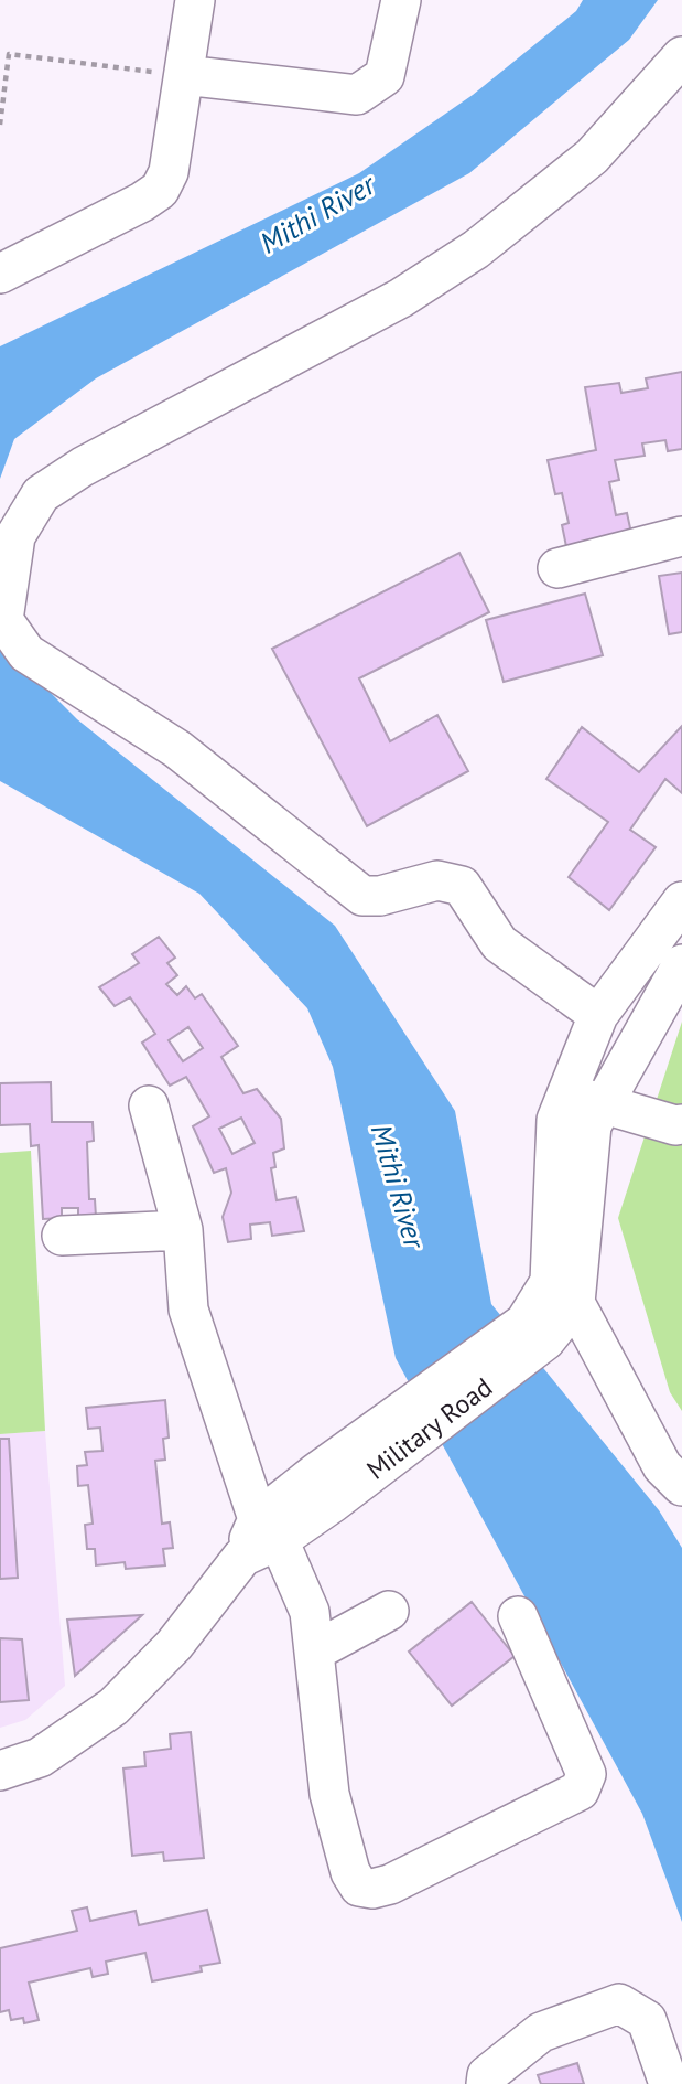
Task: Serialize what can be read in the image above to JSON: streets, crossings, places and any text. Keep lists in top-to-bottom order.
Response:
{
  "streets": {
    "street": ["Military Road"]
  },
  "water": ["Mithi River"]
}
